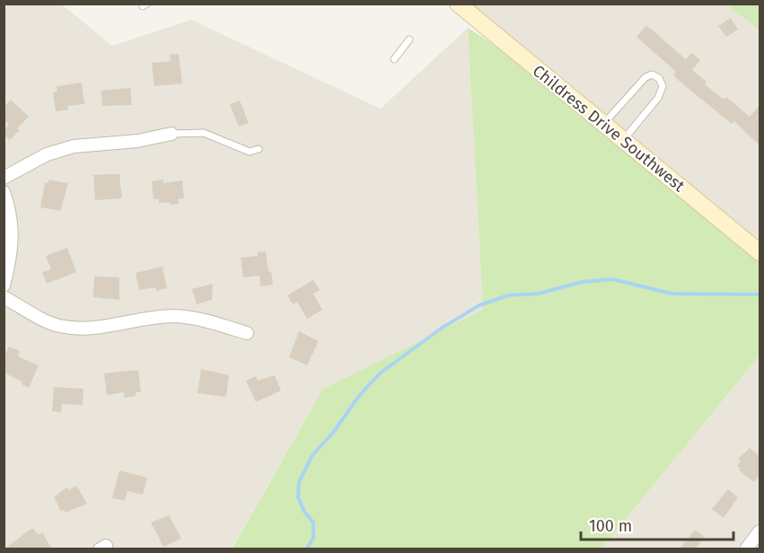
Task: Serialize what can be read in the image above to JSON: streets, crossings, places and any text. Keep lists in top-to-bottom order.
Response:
{
  "streets": {
    "street": ["Childress Drive Southwest"]
  },
  "scale_bar": "100 m"
}
